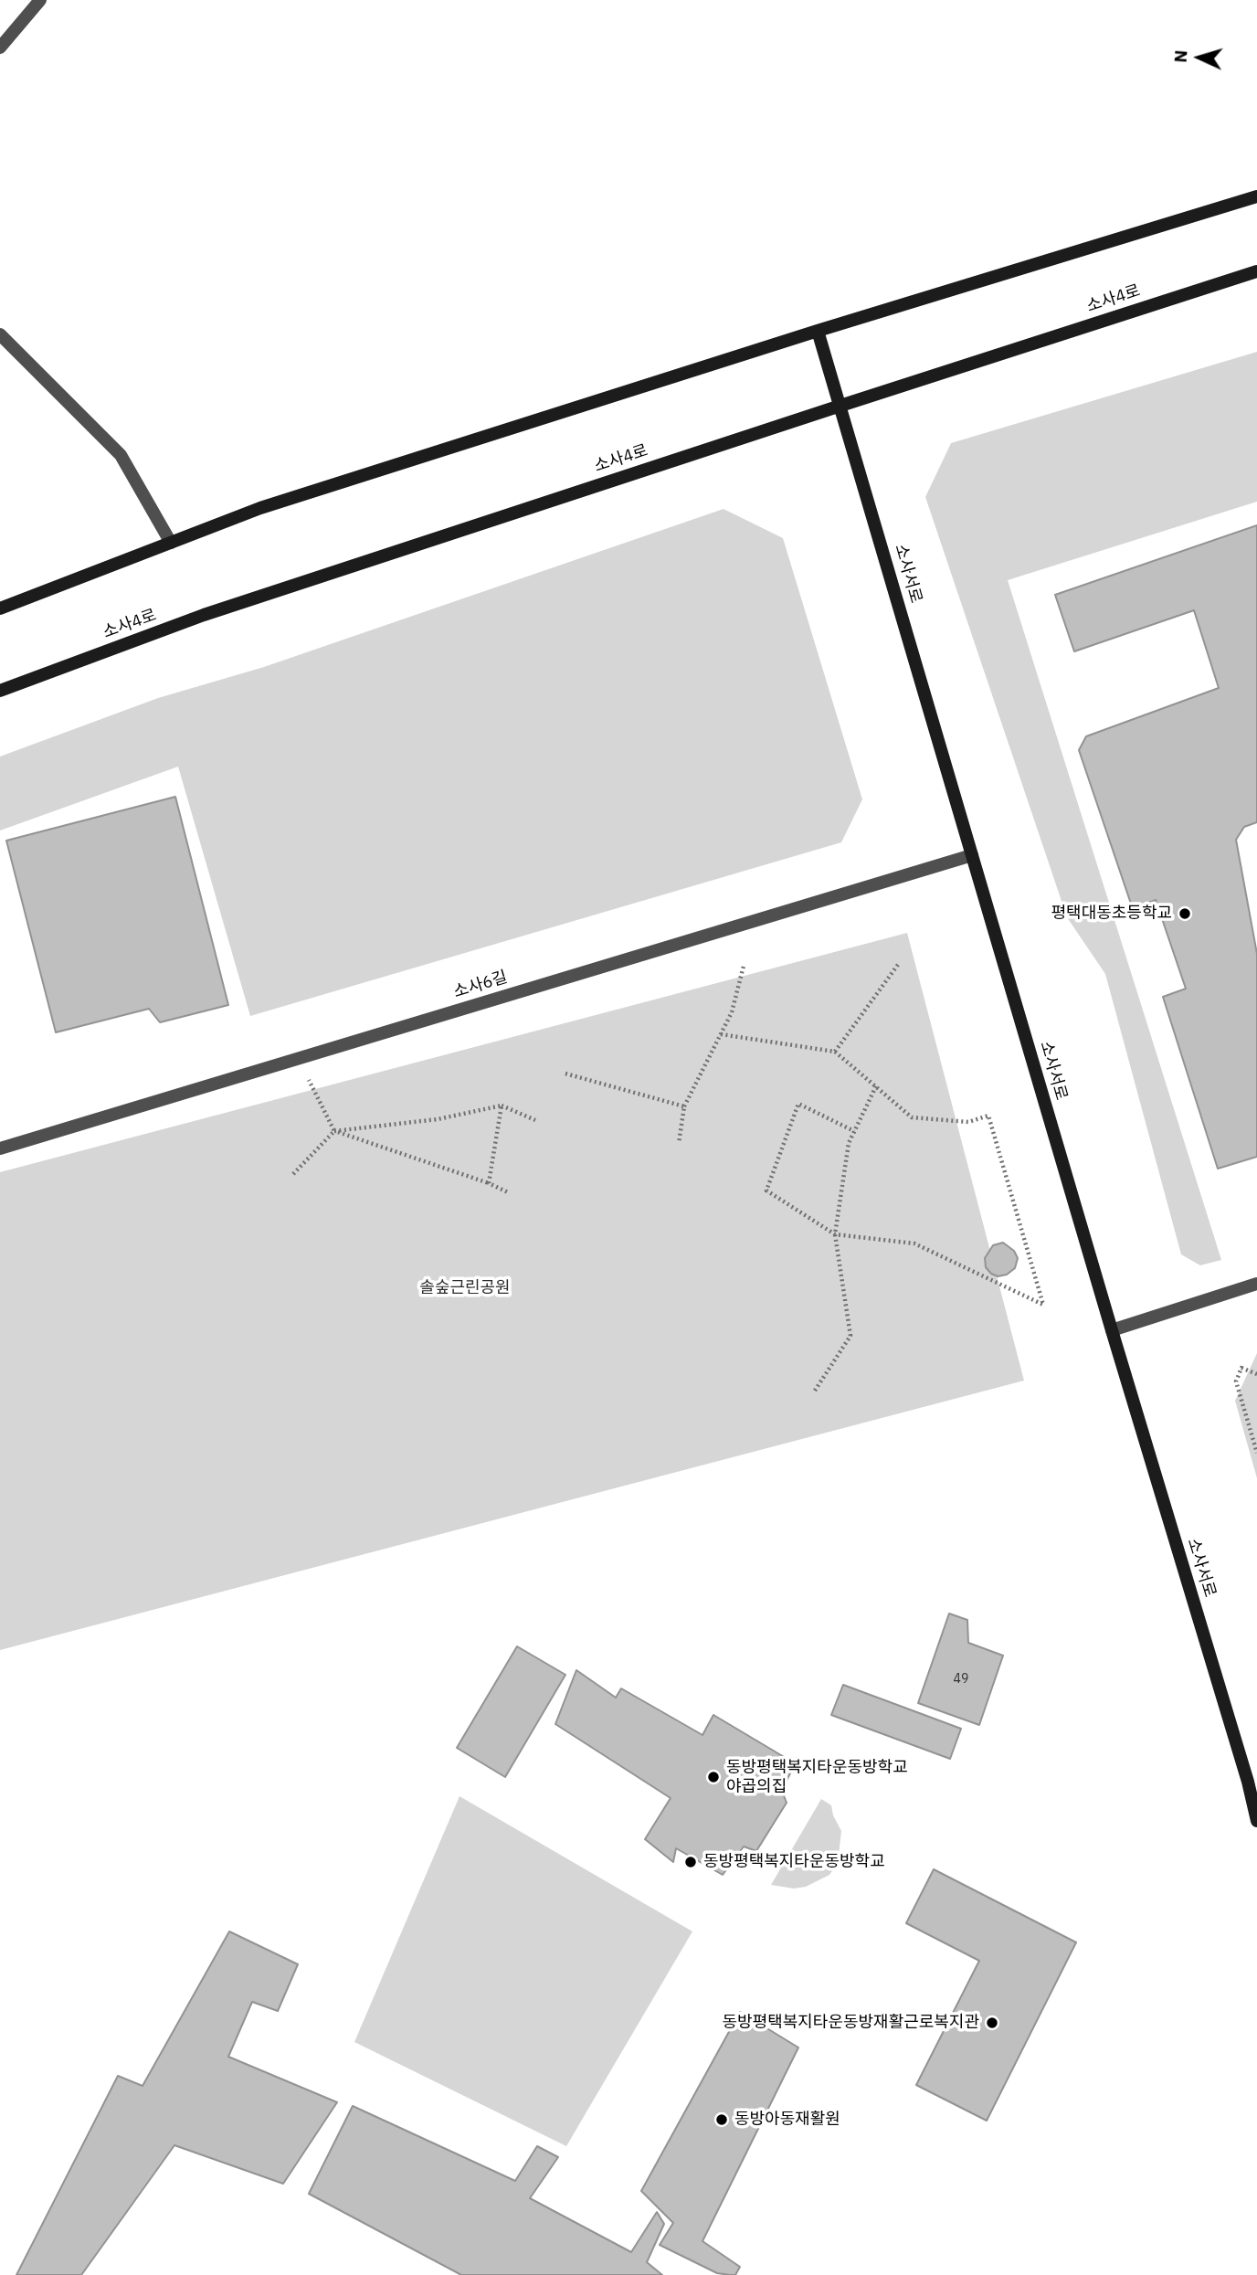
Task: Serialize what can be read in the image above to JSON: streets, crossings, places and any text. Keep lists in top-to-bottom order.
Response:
{
  "streets": {
    "main road": ["소사4로", "소사서로"],
    "street": ["소사6길"]
  },
  "crossings": [
    ["소사4로", "소사서로"],
    ["소사서로", "소사6길"]
  ],
  "parks": ["솔숲근린공원"],
  "places": [
    "평택대동초등학교",
    "동방평택복지타운동방학교 야곱의집",
    "동방평택복지타운동방학교",
    "동방평택복지타운동방재활근로복지관",
    "동방아동재활원"
  ],
  "house_numbers": ["49"],
  "north": "left"
}
